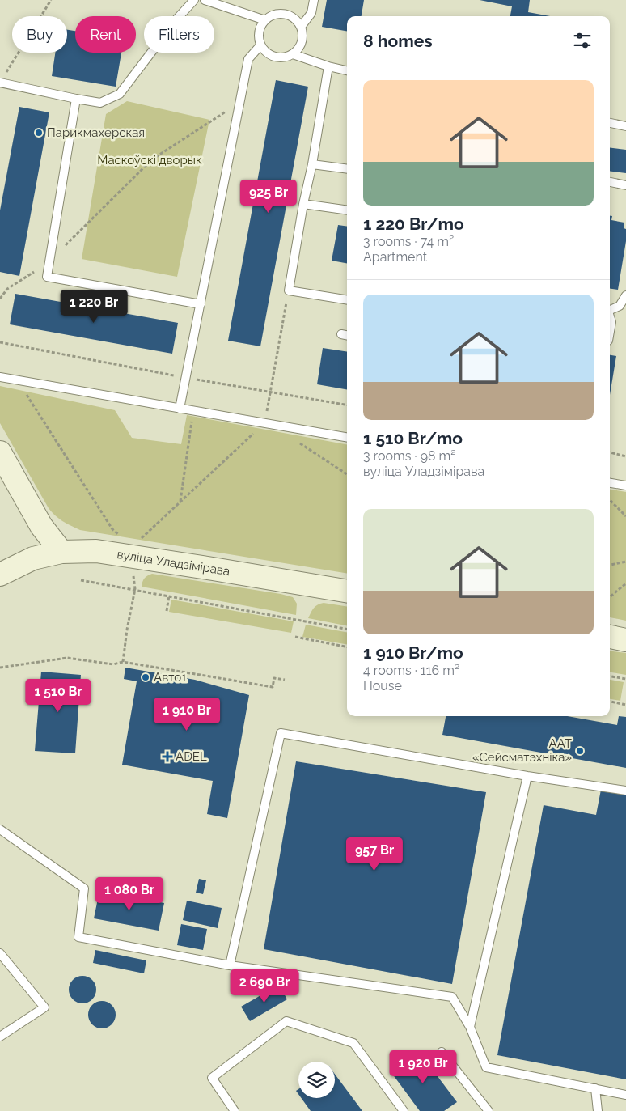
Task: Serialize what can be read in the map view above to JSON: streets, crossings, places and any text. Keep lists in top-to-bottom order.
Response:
{
  "streets": {
    "main road": ["вуліца Уладзімірава"]
  },
  "parks": ["Маскоўскі дворык"],
  "places": {
    "other": ["Парикмахерская", "Авто1", "ААТ «Сейсматэхніка»"],
    "health": ["ADEL"]
  },
  "page": {
    "chip": ["Buy", "Rent", "Filters"],
    "heading": "8 homes",
    "list": [
      {
        "name": "1 220 Br/mo",
        "note": "3 rooms · 74 m² · Apartment"
      },
      {
        "name": "1 510 Br/mo",
        "note": "3 rooms · 98 m² · вуліца Уладзімірава"
      },
      {
        "name": "1 910 Br/mo",
        "note": "4 rooms · 116 m² · House"
      }
    ],
    "price": [
      "925 Br",
      "1 220 Br",
      "1 510 Br",
      "1 910 Br",
      "957 Br",
      "1 080 Br",
      "2 690 Br",
      "1 920 Br"
    ]
  }
}
